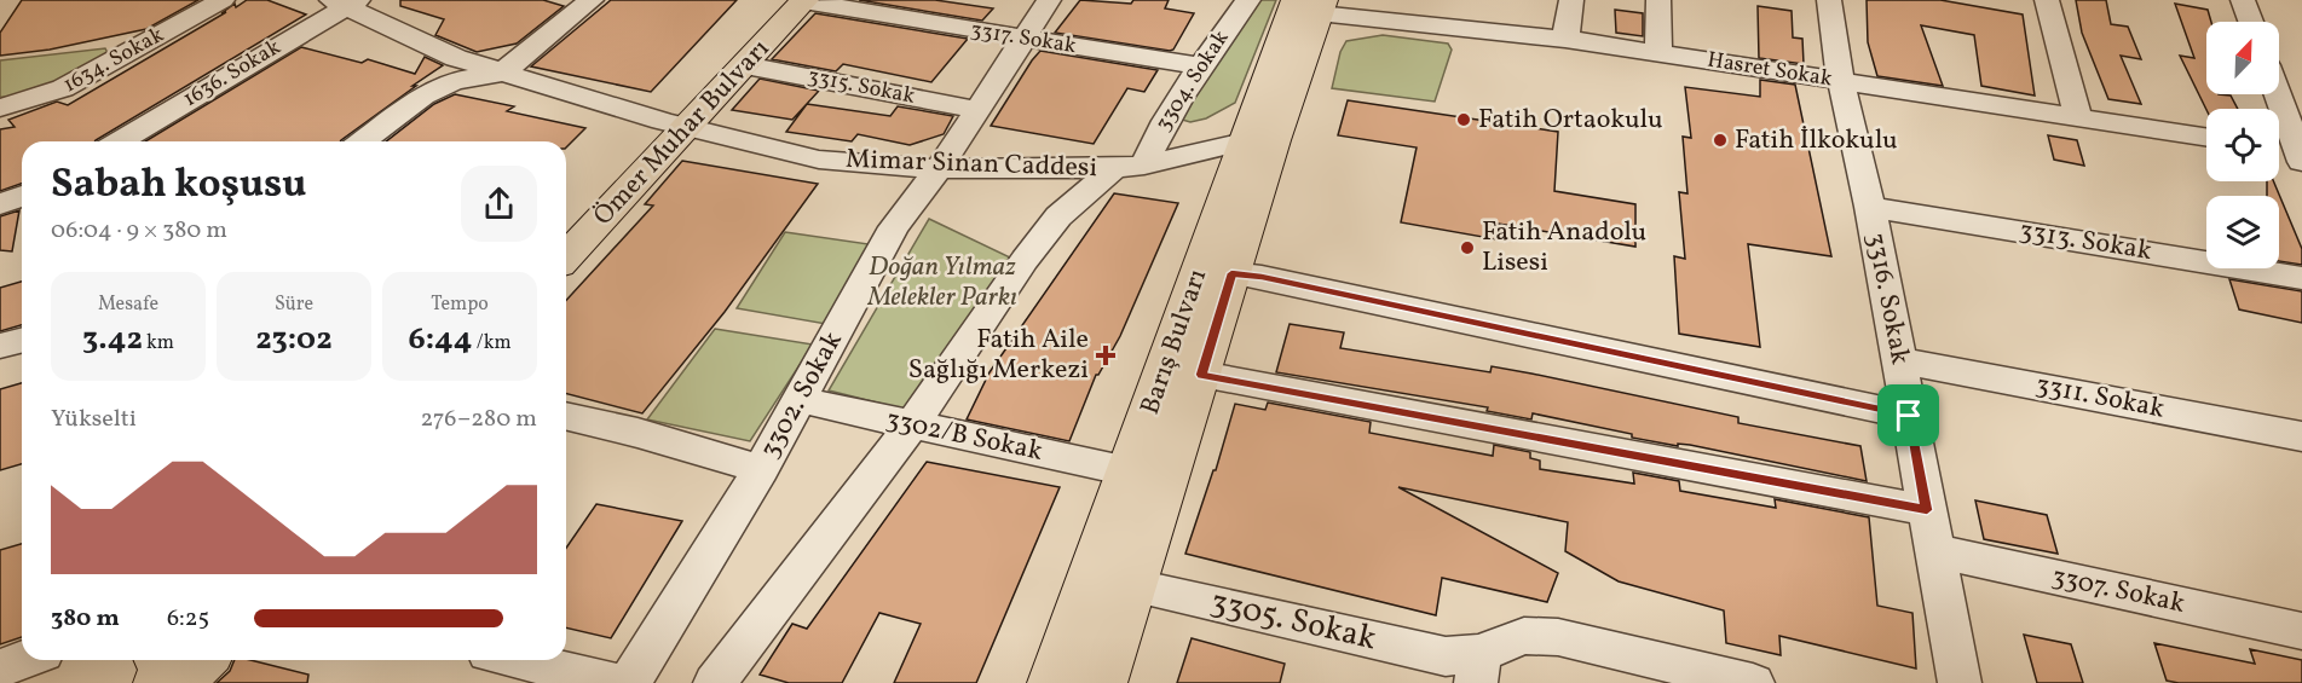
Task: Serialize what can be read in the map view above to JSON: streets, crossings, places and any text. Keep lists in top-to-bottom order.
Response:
{
  "streets": {
    "main road": ["Ömer Muhar Bulvarı", "Barış Bulvarı"],
    "street": [
      "3317. Sokak",
      "1634. Sokak",
      "Hasret Sokak",
      "1636. Sokak",
      "3304. Sokak",
      "3315. Sokak",
      "Mimar Sinan Caddesi",
      "3313. Sokak",
      "3316. Sokak",
      "3302. Sokak",
      "3311. Sokak",
      "3302/B Sokak",
      "3307. Sokak",
      "3305. Sokak"
    ]
  },
  "crossings": [
    ["3317. Sokak", "3304. Sokak"],
    ["3317. Sokak", "Ömer Muhar Bulvarı"],
    ["3317. Sokak", "3302. Sokak"],
    ["Hasret Sokak", "3316. Sokak"],
    ["Hasret Sokak", "Barış Bulvarı"],
    ["1636. Sokak", "Mimar Sinan Caddesi"],
    ["3304. Sokak", "Mimar Sinan Caddesi"],
    ["3315. Sokak", "Ömer Muhar Bulvarı"],
    ["3315. Sokak", "3302. Sokak"],
    ["Ömer Muhar Bulvarı", "Mimar Sinan Caddesi"],
    ["Mimar Sinan Caddesi", "Barış Bulvarı"],
    ["Mimar Sinan Caddesi", "3302. Sokak"],
    ["3313. Sokak", "3316. Sokak"],
    ["3316. Sokak", "3311. Sokak"],
    ["3316. Sokak", "3307. Sokak"],
    ["Barış Bulvarı", "3302/B Sokak"],
    ["Barış Bulvarı", "3305. Sokak"],
    ["3302. Sokak", "3302/B Sokak"]
  ],
  "parks": ["Doğan Yılmaz Melekler Parkı"],
  "places": {
    "other": ["Fatih Ortaokulu", "Fatih İlkokulu", "Fatih Anadolu Lisesi"],
    "health": ["Fatih Aile Sağlığı Merkezi"]
  },
  "north": "top right",
  "page": {
    "heading": ["Sabah koşusu", "06:04 · 9 × 380 m"],
    "stats": [
      ["Mesafe", "3.42 km"],
      ["Süre", "23:02"],
      ["Tempo", "6:44 /km"]
    ],
    "chart": ["Yükselti", "276–280 m"],
    "list": [
      {
        "name": "380 m",
        "note": "6:25"
      }
    ]
  }
}
